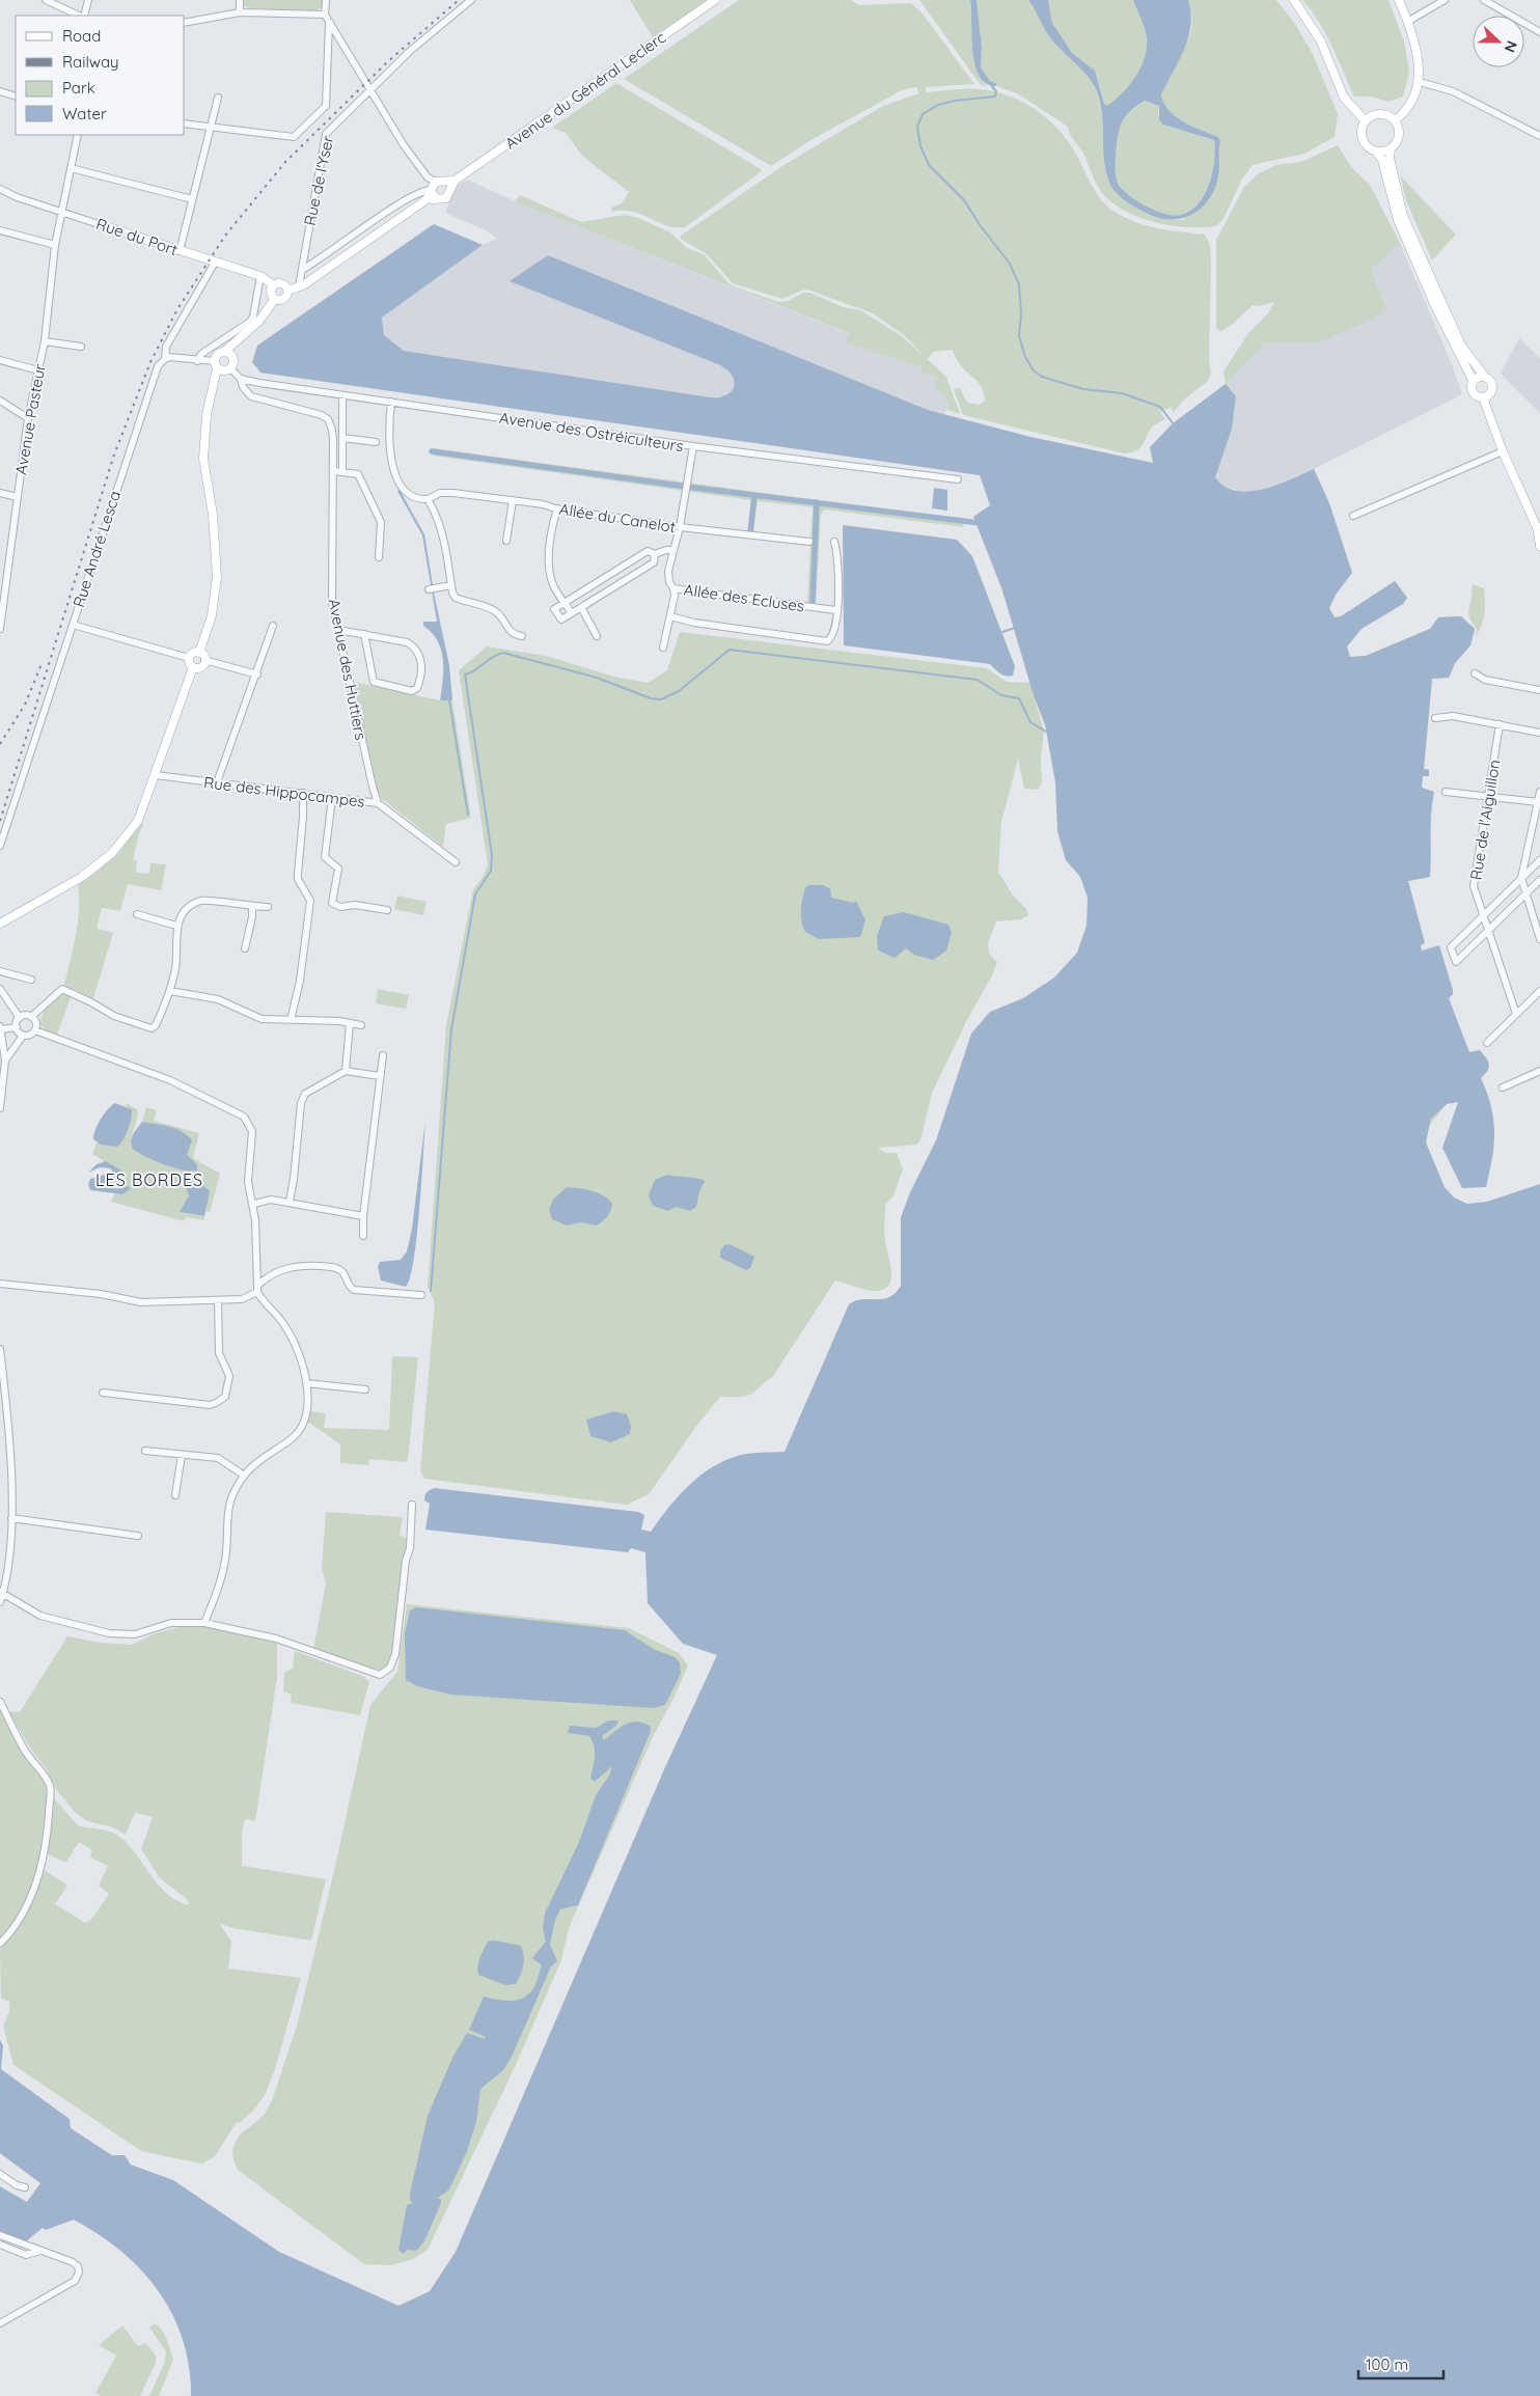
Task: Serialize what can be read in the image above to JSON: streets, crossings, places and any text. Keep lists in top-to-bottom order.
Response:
{
  "streets": {
    "main road": ["Avenue du Général Leclerc", "Rue du Port"],
    "street": [
      "Rue de l'Yser",
      "Avenue Pasteur",
      "Avenue des Ostréiculteurs",
      "Allée du Canelot",
      "Rue André Lesca",
      "Allée des Ecluses",
      "Avenue des Huttiers",
      "Rue des Hippocampes",
      "Rue de l'Aiguillon"
    ]
  },
  "crossings": [
    ["Rue du Port", "Avenue Pasteur"],
    ["Rue du Port", "Rue André Lesca"],
    ["Avenue des Ostréiculteurs", "Allée des Ecluses"],
    ["Avenue des Ostréiculteurs", "Avenue des Huttiers"],
    ["Allée du Canelot", "Allée des Ecluses"],
    ["Avenue des Huttiers", "Rue des Hippocampes"]
  ],
  "districts": ["LES BORDES"],
  "legend": [
    "Road",
    "Railway",
    "Park",
    "Water"
  ],
  "scale_bar": "100 m",
  "north": "right"
}
